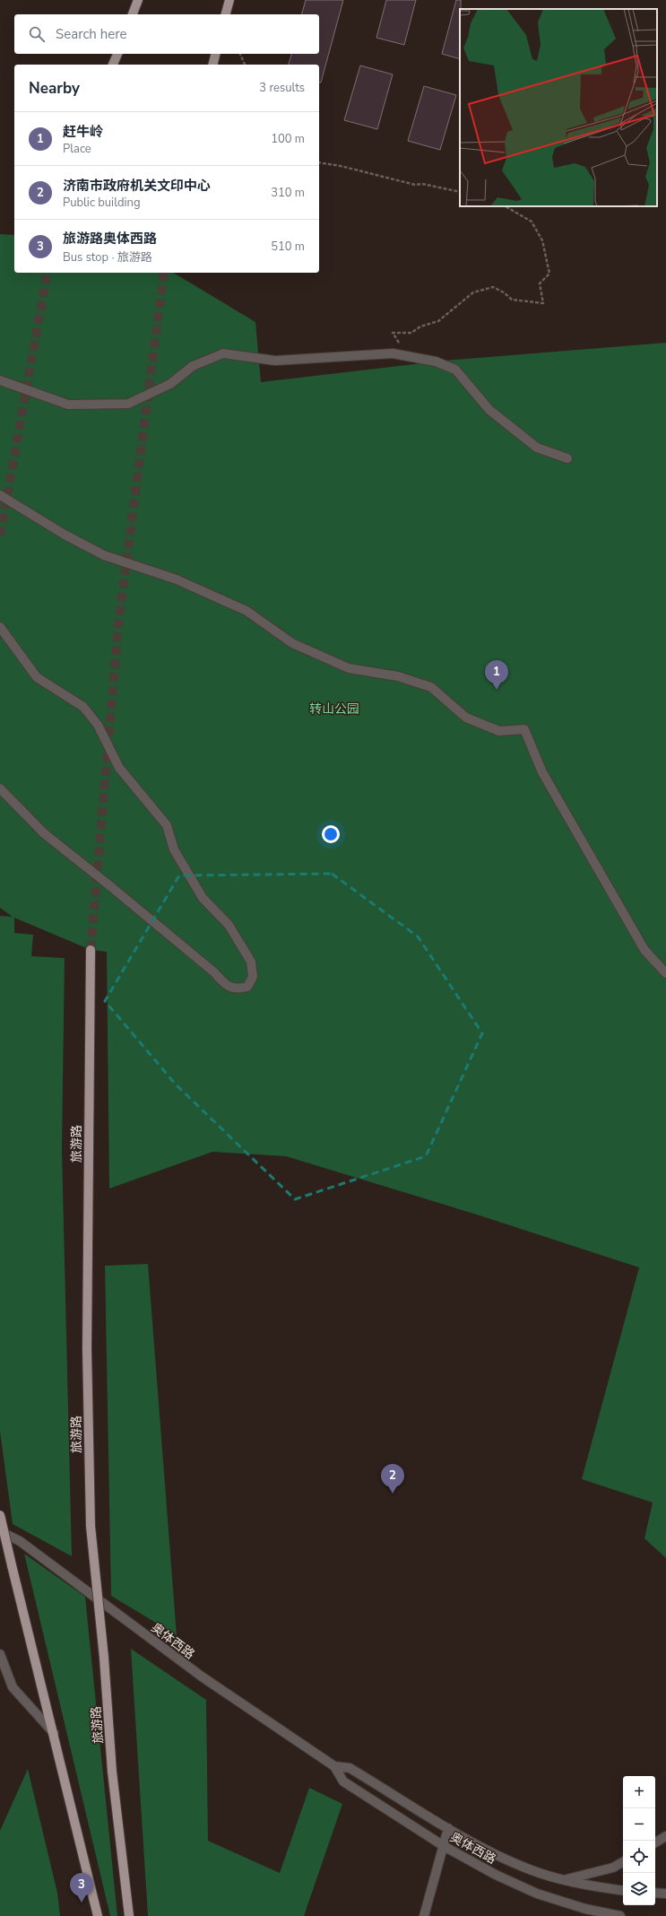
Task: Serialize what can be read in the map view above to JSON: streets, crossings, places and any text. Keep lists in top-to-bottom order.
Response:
{
  "streets": {
    "main road": ["旅游路"],
    "street": ["奥体西路"]
  },
  "parks": ["转山公园"],
  "page": {
    "search": "Search here",
    "heading": ["Nearby", "3 results"],
    "list": [
      {
        "mark": "1",
        "name": "赶牛岭",
        "note": "Place",
        "value": "100 m"
      },
      {
        "mark": "2",
        "name": "济南市政府机关文印中心",
        "note": "Public building",
        "value": "310 m"
      },
      {
        "mark": "3",
        "name": "旅游路奥体西路",
        "note": "Bus stop · 旅游路",
        "value": "510 m"
      }
    ],
    "pins": ["1", "2", "3"],
    "map_buttons": ["+", "−"]
  }
}
